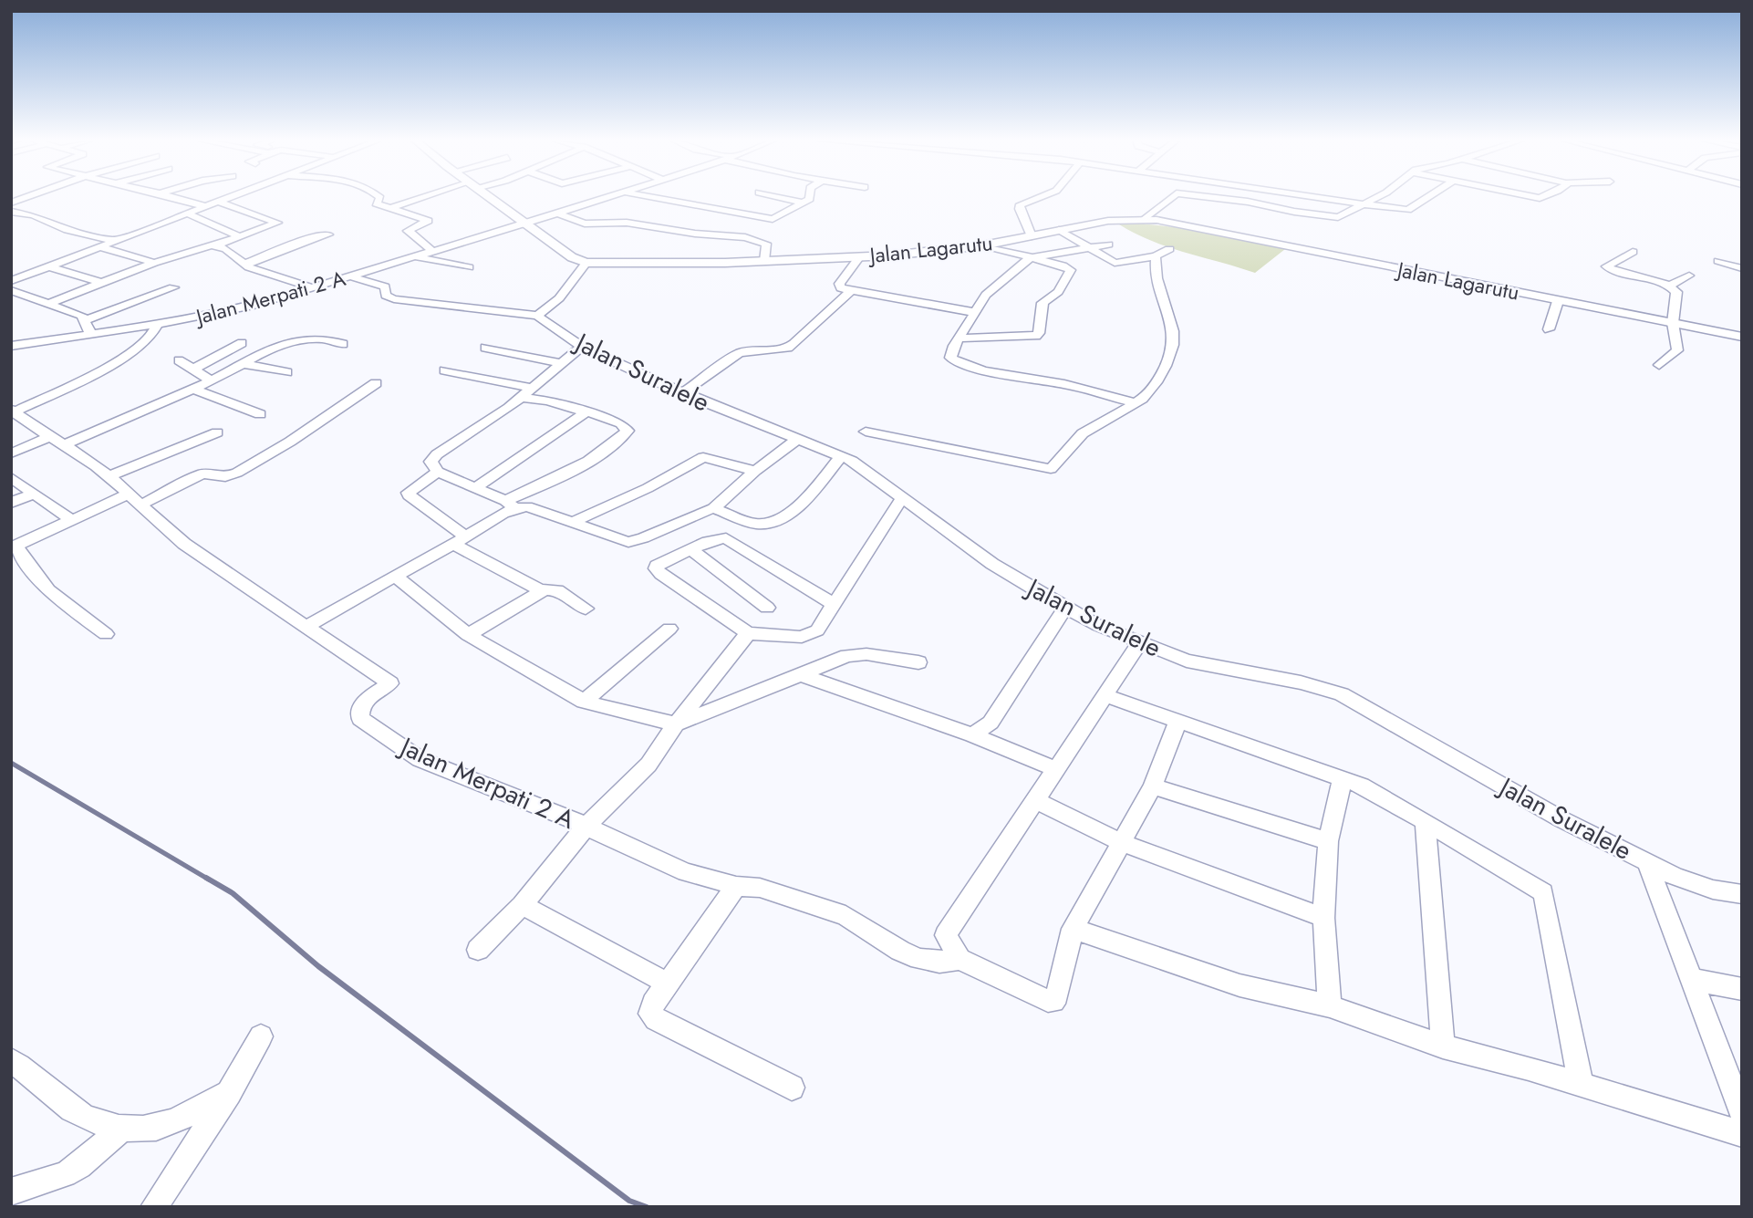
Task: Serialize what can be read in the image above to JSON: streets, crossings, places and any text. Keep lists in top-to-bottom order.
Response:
{
  "streets": {
    "street": ["Jalan Lagarutu", "Jalan Merpati 2 A", "Jalan Suralele"]
  },
  "crossings": [
    ["Jalan Lagarutu", "Jalan Merpati 2 A"]
  ]
}
